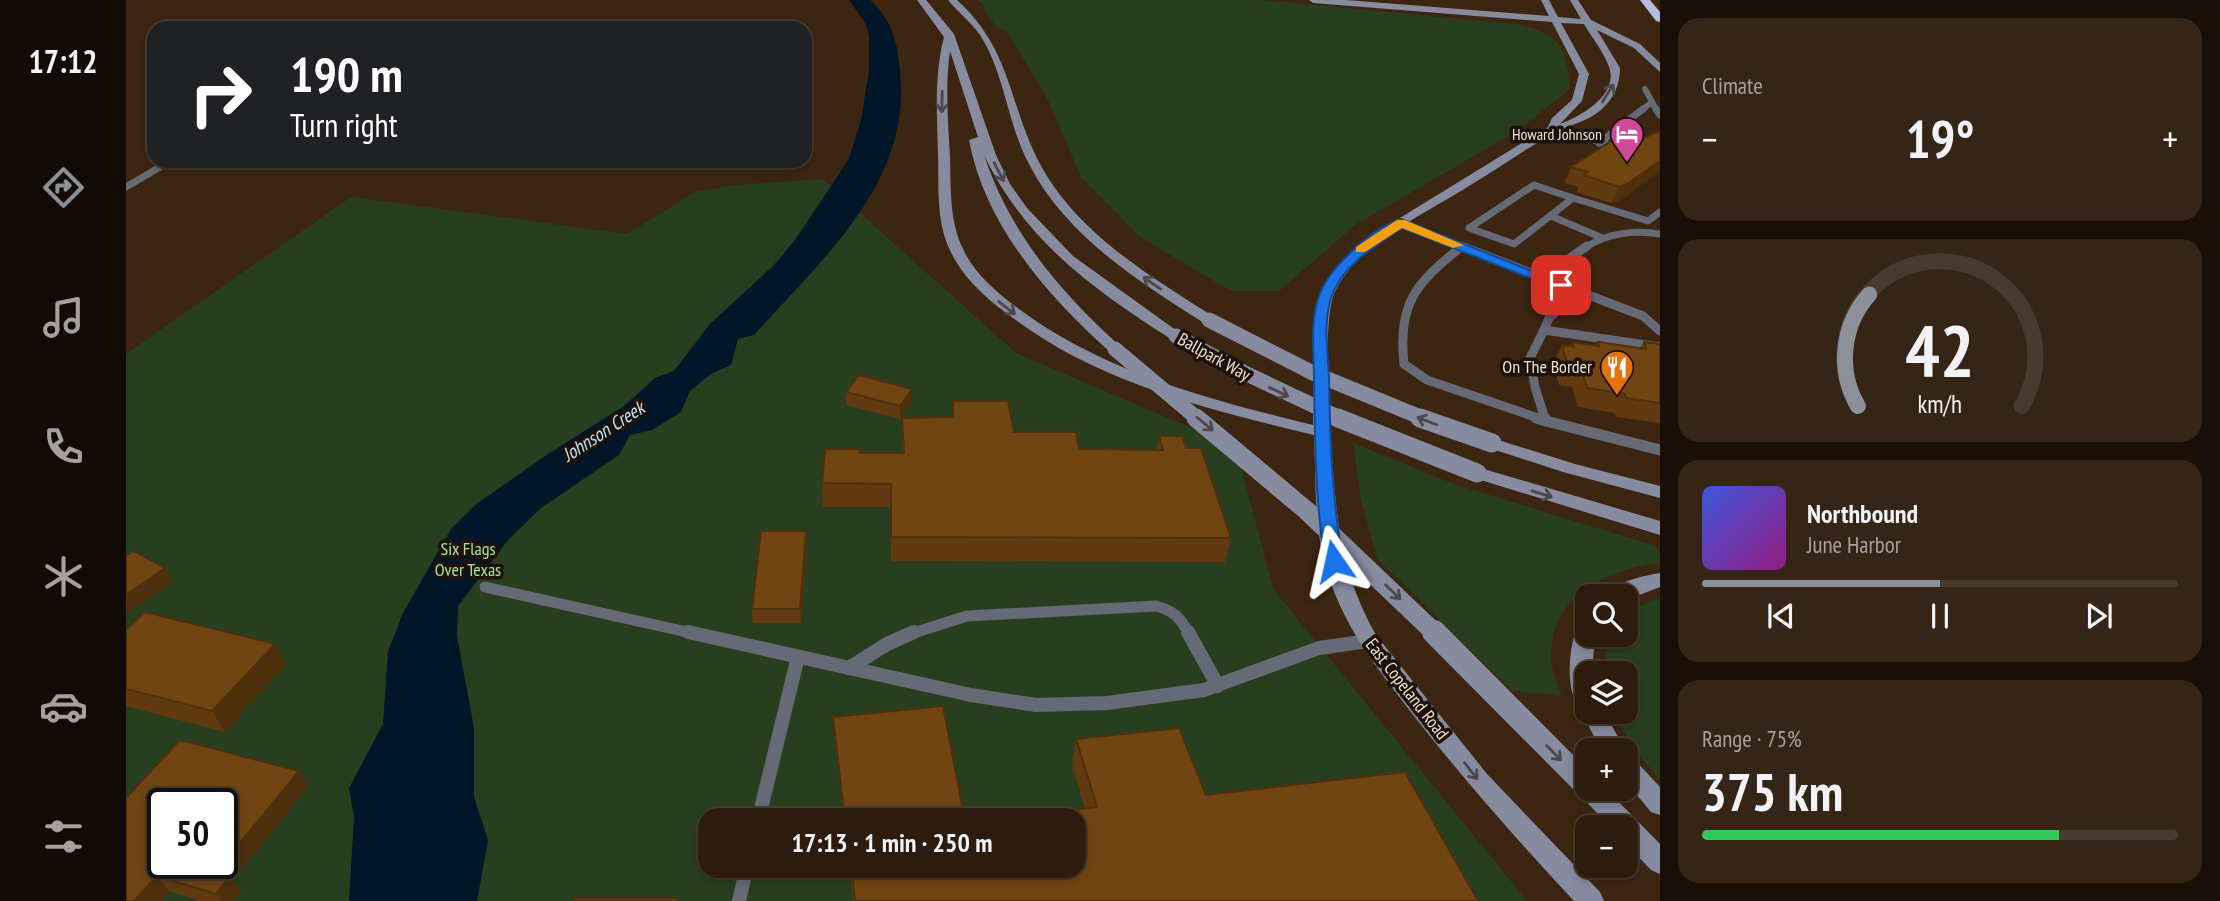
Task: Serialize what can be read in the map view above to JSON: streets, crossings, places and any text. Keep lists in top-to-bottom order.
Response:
{
  "streets": {
    "main road": ["Ballpark Way", "East Copeland Road"]
  },
  "water": ["Johnson Creek"],
  "parks": ["Six Flags Over Texas"],
  "places": {
    "hotel": ["Howard Johnson"],
    "restaurant": ["On The Border"]
  },
  "page": {
    "tabs": "17:12",
    "tile": [
      "Climate",
      ["Range · 75%", "375 km"]
    ],
    "turn": ["190 m", "Turn right"],
    "heat": ["−", "19°", "+"],
    "song": ["Northbound", "June Harbor"],
    "map_buttons": ["+", "−"],
    "limit": "50",
    "trip": "17:13 · 1 min · 250 m",
    "gauge": ["42", "km/h"]
  }
}
